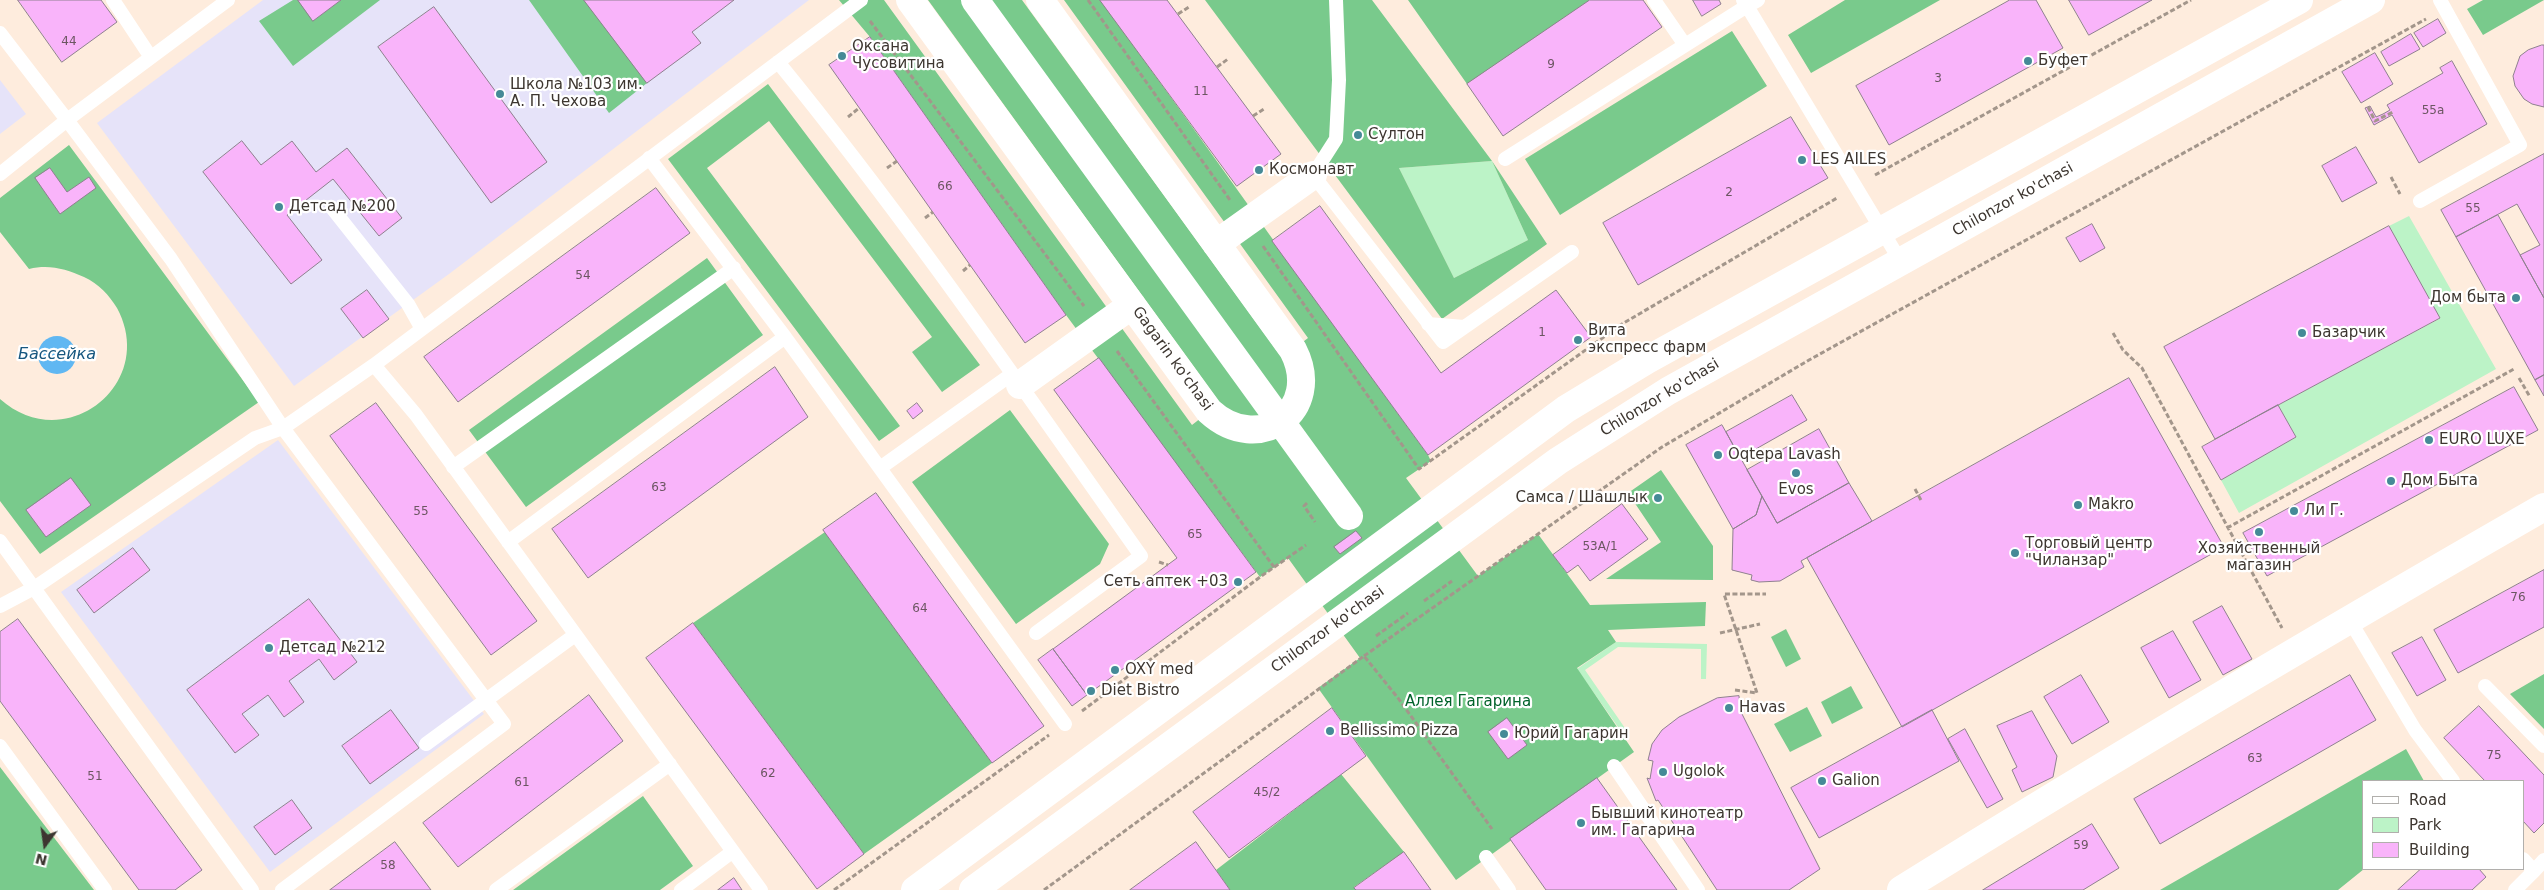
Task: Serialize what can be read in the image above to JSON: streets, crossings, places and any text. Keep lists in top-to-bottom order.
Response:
{
  "streets": {
    "main road": ["Chilonzor ko'chasi", "Gagarin ko'chasi"]
  },
  "water": ["Бассейка"],
  "parks": ["Аллея Гагарина"],
  "places": [
    "Оксана Чусовитина",
    "Буфет",
    "Школа №103 им. А. П. Чехова",
    "Султон",
    "LES AILES",
    "Космонавт",
    "Детсад №200",
    "Дом быта",
    "Базарчик",
    "Вита экспресс фарм",
    "EURO LUXE",
    "Oqtepa Lavash",
    "Evos",
    "Дом Быта",
    "Самса / Шашлык",
    "Makro",
    "Ли Г.",
    "Хозяйственный магазин",
    "Торговый центр \"Чиланзар\"",
    "Сеть аптек +03",
    "Детсад №212",
    "OXY med",
    "Diet Bistro",
    "Havas",
    "Bellissimo Pizza",
    "Юрий Гагарин",
    "Ugolok",
    "Galion",
    "Бывший кинотеатр им. Гагарина"
  ],
  "house_numbers": [
    "44",
    "9",
    "3",
    "11",
    "55a",
    "66",
    "2",
    "55",
    "54",
    "1",
    "63",
    "55",
    "65",
    "53A/1",
    "76",
    "64",
    "75",
    "63",
    "62",
    "51",
    "61",
    "45/2",
    "59",
    "58"
  ],
  "legend": ["Road", "Park", "Building"],
  "north": "bottom"
}
